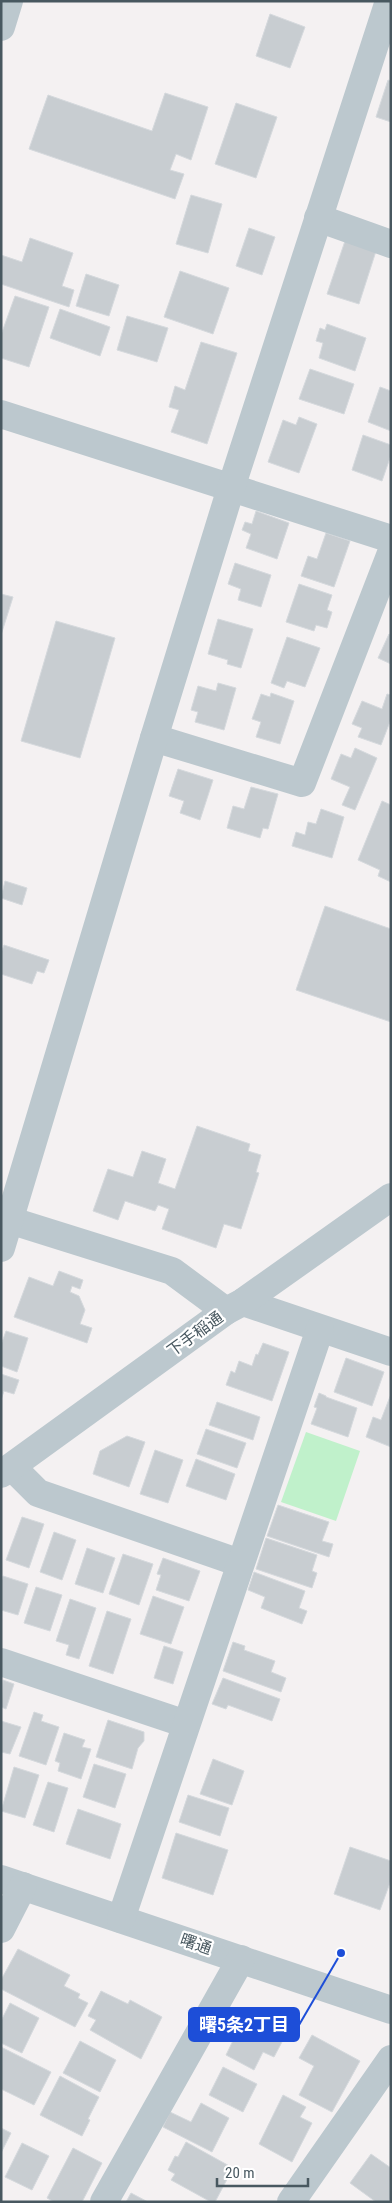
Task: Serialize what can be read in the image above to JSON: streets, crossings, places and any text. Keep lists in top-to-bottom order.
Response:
{
  "streets": {
    "street": ["下手稲通", "曙通"]
  },
  "places": ["曙5条2丁目"],
  "scale_bar": "20 m"
}
